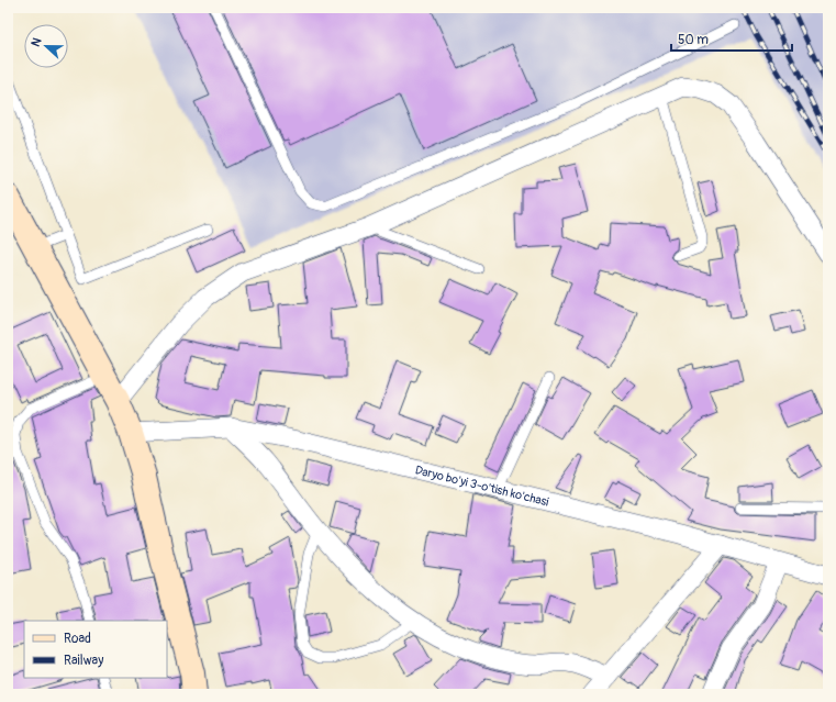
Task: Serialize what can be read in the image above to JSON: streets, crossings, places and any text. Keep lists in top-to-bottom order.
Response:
{
  "streets": {
    "street": ["Daryo bo'yi 3-o'tish ko'chasi"]
  },
  "legend": ["Road", "Railway"],
  "scale_bar": "50 m",
  "north": "left"
}
